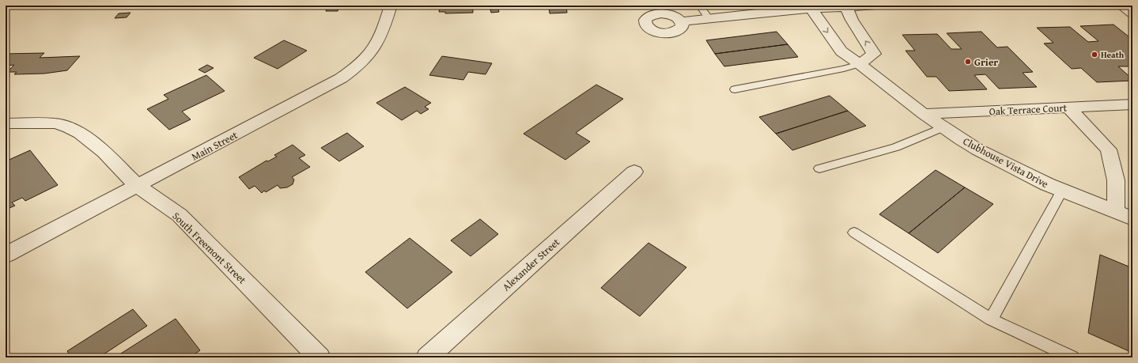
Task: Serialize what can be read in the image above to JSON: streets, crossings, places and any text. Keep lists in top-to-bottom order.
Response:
{
  "streets": {
    "street": [
      "Oak Terrace Court",
      "Main Street",
      "Clubhouse Vista Drive",
      "South Freemont Street",
      "Alexander Street"
    ]
  },
  "crossings": [
    ["Oak Terrace Court", "Clubhouse Vista Drive"],
    ["Main Street", "South Freemont Street"]
  ],
  "places": ["Heath", "Grier"]
}
